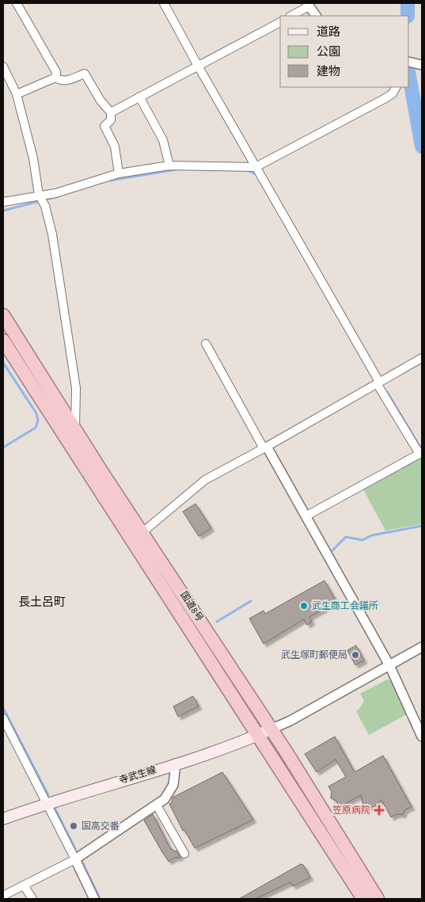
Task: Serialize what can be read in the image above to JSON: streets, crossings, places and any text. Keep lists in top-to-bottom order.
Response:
{
  "streets": {
    "highway": ["国道8号"],
    "main road": ["寺武生線"]
  },
  "crossings": [
    ["国道8号", "寺武生線"]
  ],
  "districts": ["長土呂町"],
  "places": {
    "other": ["武生商工会議所", "武生塚町郵便局", "国高交番"],
    "health": ["笠原病院"]
  },
  "legend": ["道路", "公園", "建物"]
}
